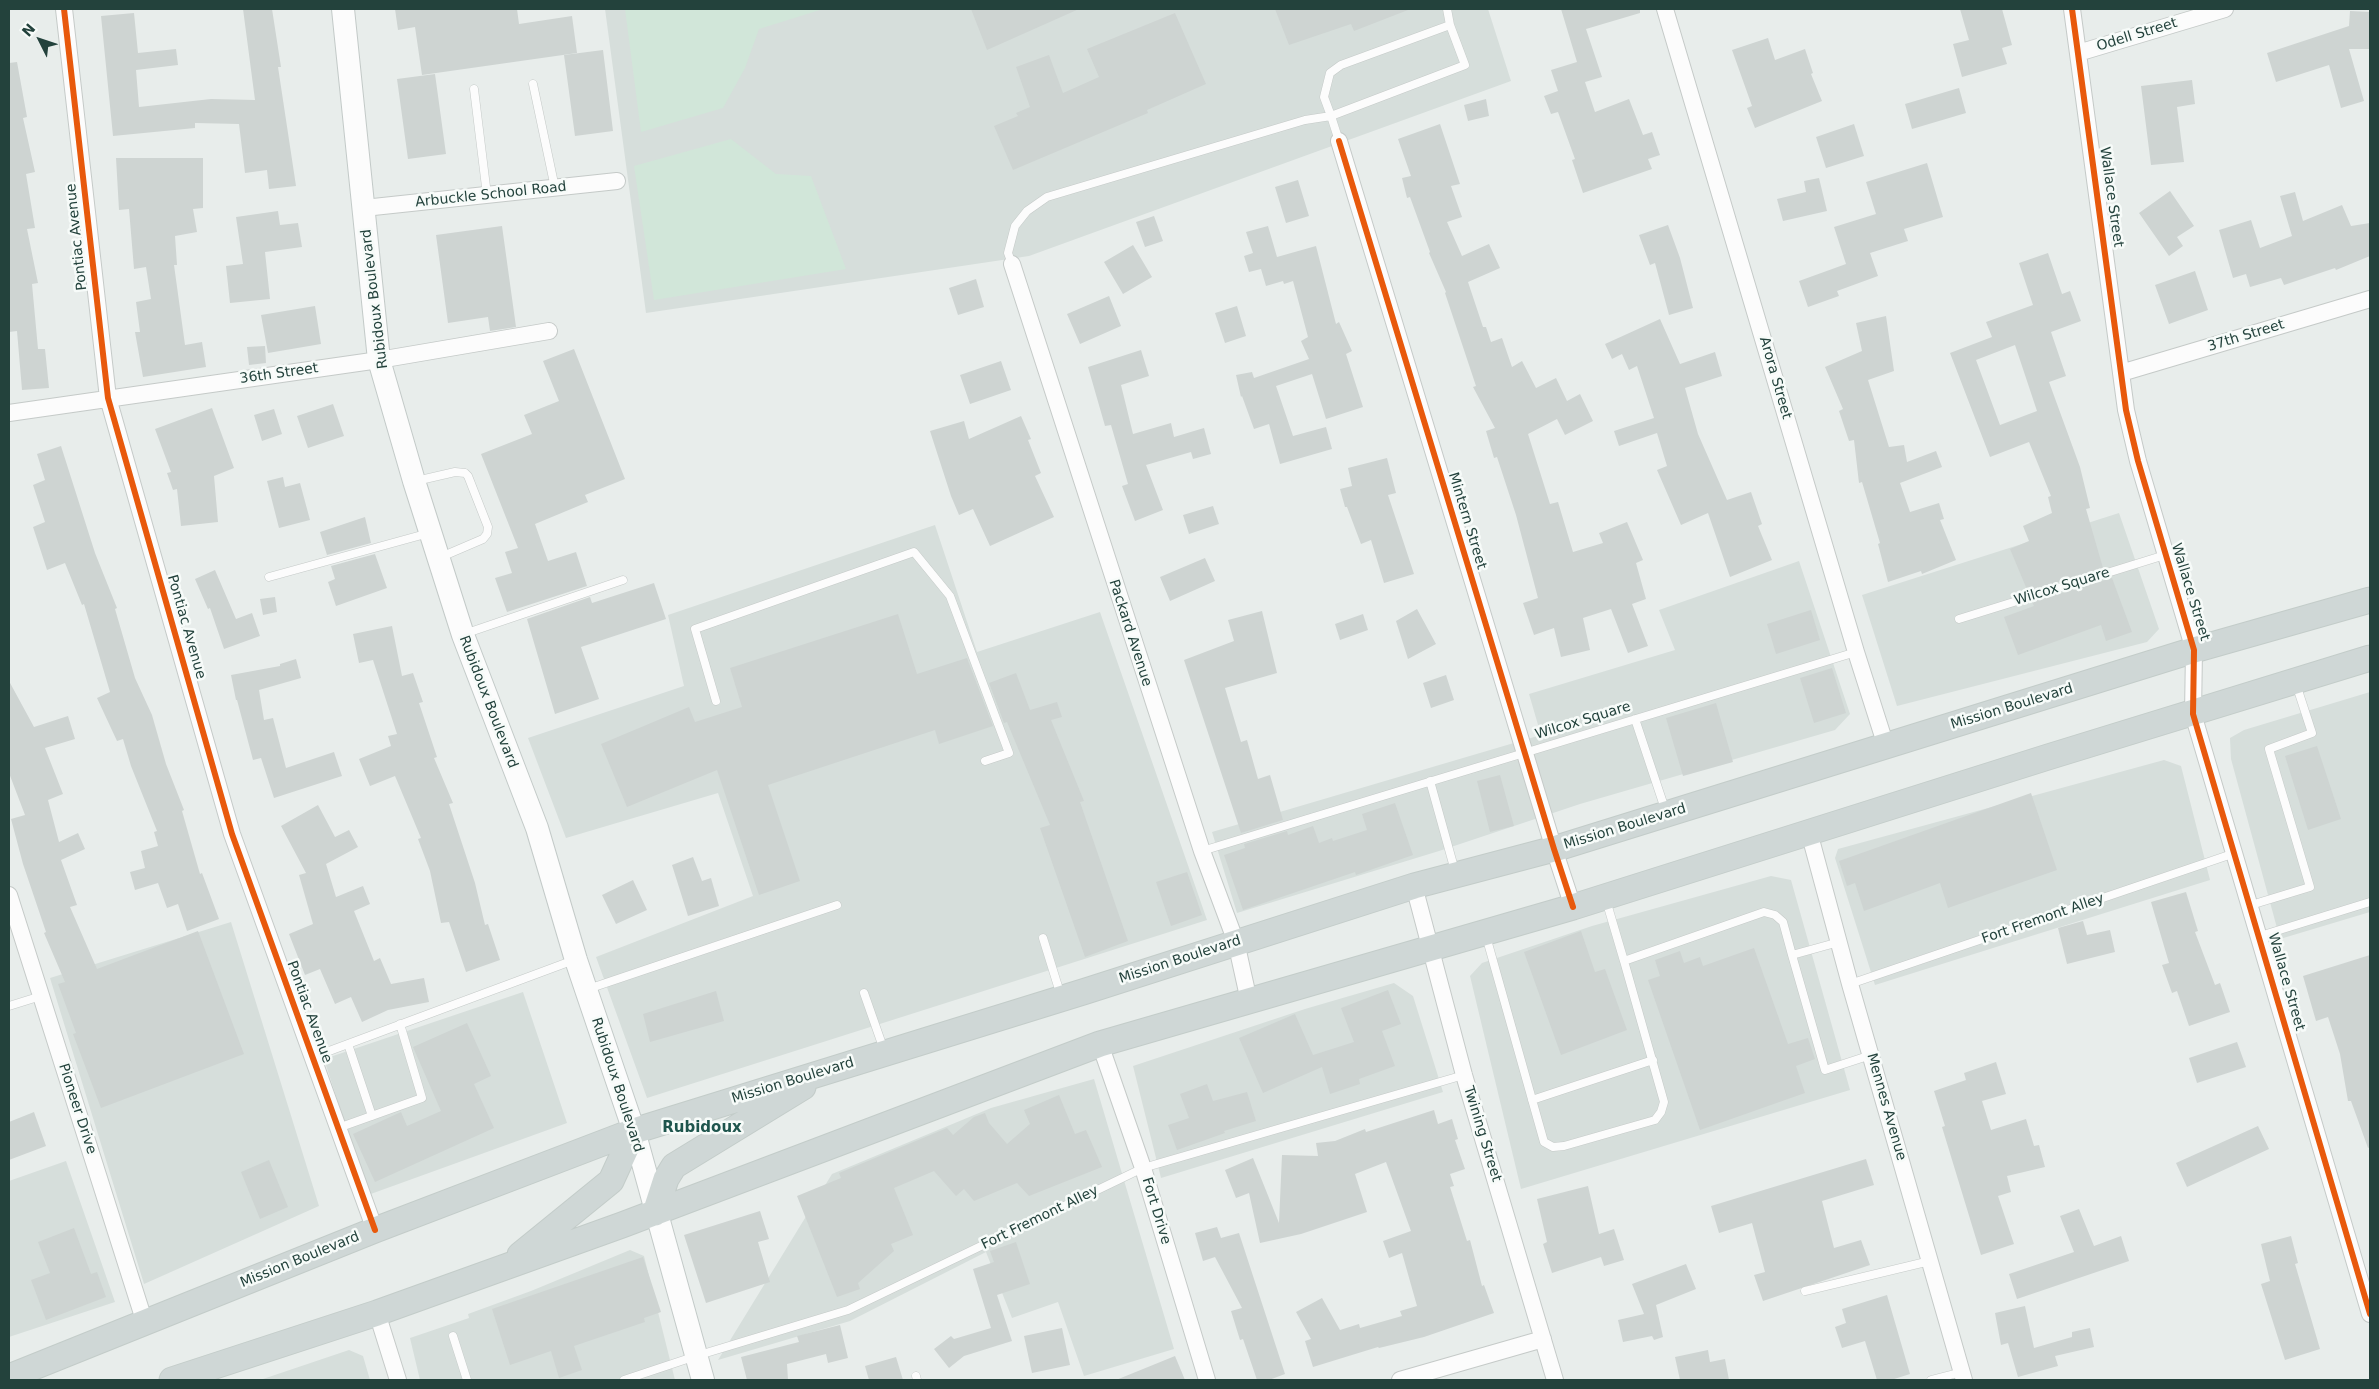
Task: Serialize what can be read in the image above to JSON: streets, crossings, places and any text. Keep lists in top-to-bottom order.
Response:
{
  "streets": {
    "main road": ["Rubidoux Boulevard", "Mission Boulevard"],
    "street": [
      "Odell Street",
      "Arbuckle School Road",
      "Wallace Street",
      "Pontiac Avenue",
      "37th Street",
      "36th Street",
      "Arora Street",
      "Mintern Street",
      "Packard Avenue",
      "Mennes Avenue",
      "Pioneer Drive",
      "Twining Street",
      "Fort Drive"
    ],
    "lane": ["Wilcox Square", "Fort Fremont Alley"]
  },
  "crossings": [
    ["Odell Street", "Wallace Street"],
    ["Arbuckle School Road", "Rubidoux Boulevard"],
    ["Wallace Street", "37th Street"],
    ["Wallace Street", "Wilcox Square"],
    ["Wallace Street", "Mission Boulevard"],
    ["Wallace Street", "Fort Fremont Alley"],
    ["Pontiac Avenue", "36th Street"],
    ["Pontiac Avenue", "Mission Boulevard"],
    ["Rubidoux Boulevard", "36th Street"],
    ["Rubidoux Boulevard", "Mission Boulevard"],
    ["Rubidoux Boulevard", "Fort Fremont Alley"],
    ["Arora Street", "Wilcox Square"],
    ["Arora Street", "Mission Boulevard"],
    ["Mintern Street", "Wilcox Square"],
    ["Mintern Street", "Mission Boulevard"],
    ["Wilcox Square", "Packard Avenue"],
    ["Packard Avenue", "Mission Boulevard"],
    ["Mission Boulevard", "Pioneer Drive"],
    ["Mission Boulevard", "Twining Street"],
    ["Fort Fremont Alley", "Mennes Avenue"],
    ["Fort Fremont Alley", "Twining Street"],
    ["Fort Fremont Alley", "Fort Drive"]
  ],
  "districts": ["Rubidoux"],
  "north": "top left"
}
